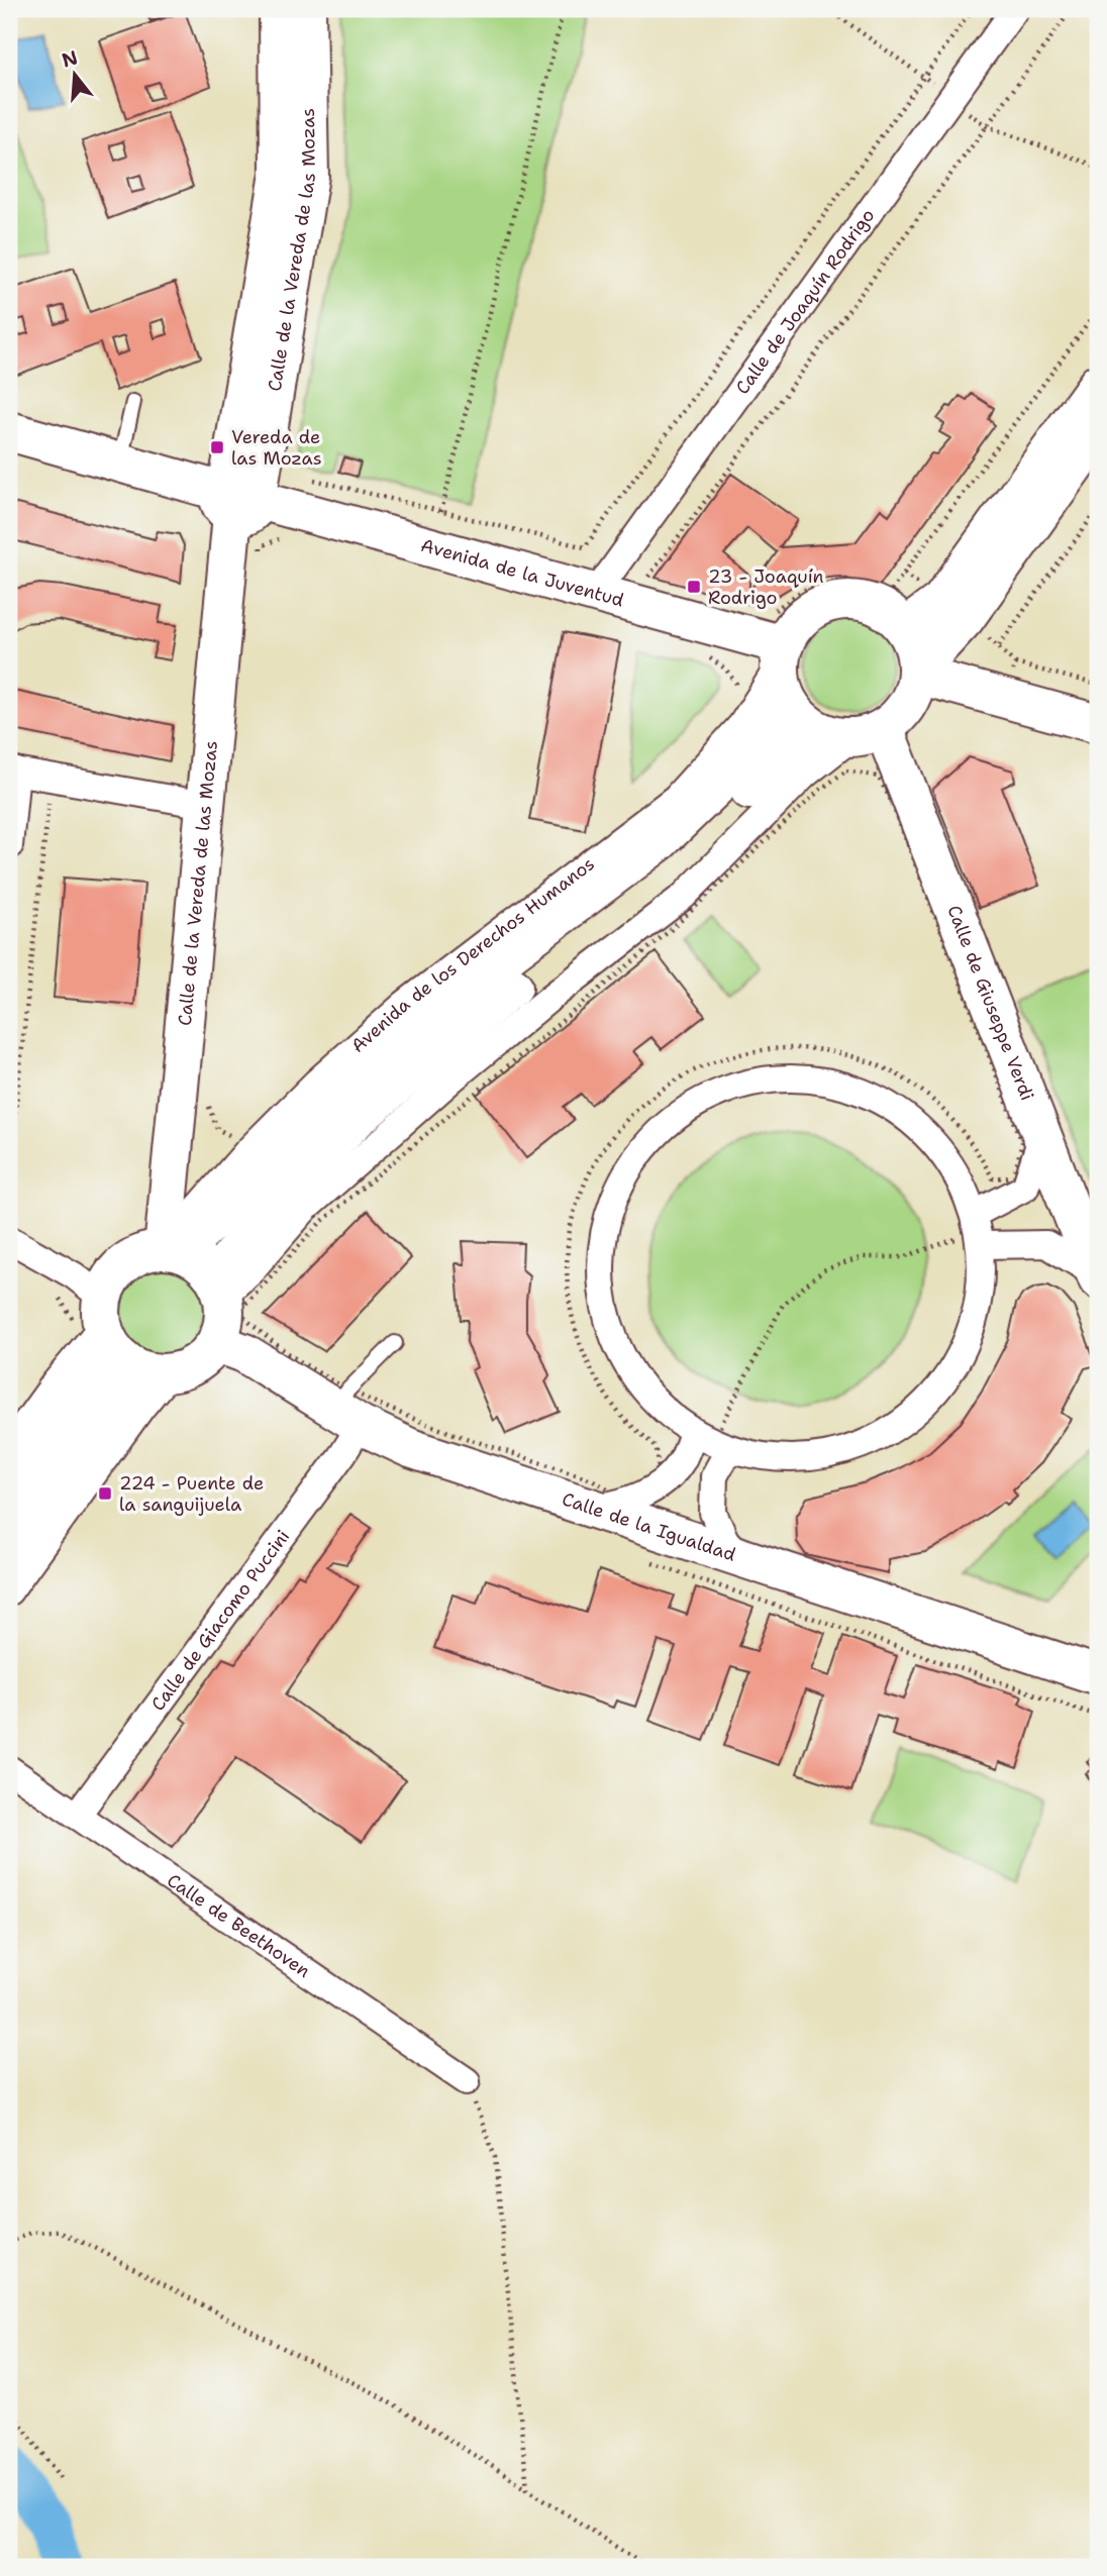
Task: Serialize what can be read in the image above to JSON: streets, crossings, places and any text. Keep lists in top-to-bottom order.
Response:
{
  "streets": {
    "street": [
      "Calle de la Vereda de las Mozas",
      "Calle de Joaquín Rodrigo",
      "Avenida de la Juventud",
      "Avenida de los Derechos Humanos",
      "Calle de Giuseppe Verdi",
      "Calle de la Igualdad",
      "Calle de Giacomo Puccini",
      "Calle de Beethoven"
    ]
  },
  "crossings": [
    ["Calle de la Vereda de las Mozas", "Avenida de la Juventud"],
    ["Calle de la Vereda de las Mozas", "Avenida de los Derechos Humanos"],
    ["Calle de la Vereda de las Mozas", "Calle de la Igualdad"],
    ["Calle de Joaquín Rodrigo", "Avenida de la Juventud"],
    ["Avenida de la Juventud", "Avenida de los Derechos Humanos"],
    ["Avenida de la Juventud", "Calle de Giuseppe Verdi"],
    ["Avenida de los Derechos Humanos", "Calle de Giuseppe Verdi"],
    ["Avenida de los Derechos Humanos", "Calle de la Igualdad"],
    ["Calle de la Igualdad", "Calle de Giacomo Puccini"],
    ["Calle de Giacomo Puccini", "Calle de Beethoven"]
  ],
  "places": {
    "transit": ["Vereda de las Mozas", "23 - Joaquín Rodrigo", "224 - Puente de la sanguijuela"]
  },
  "north": "top"
}
